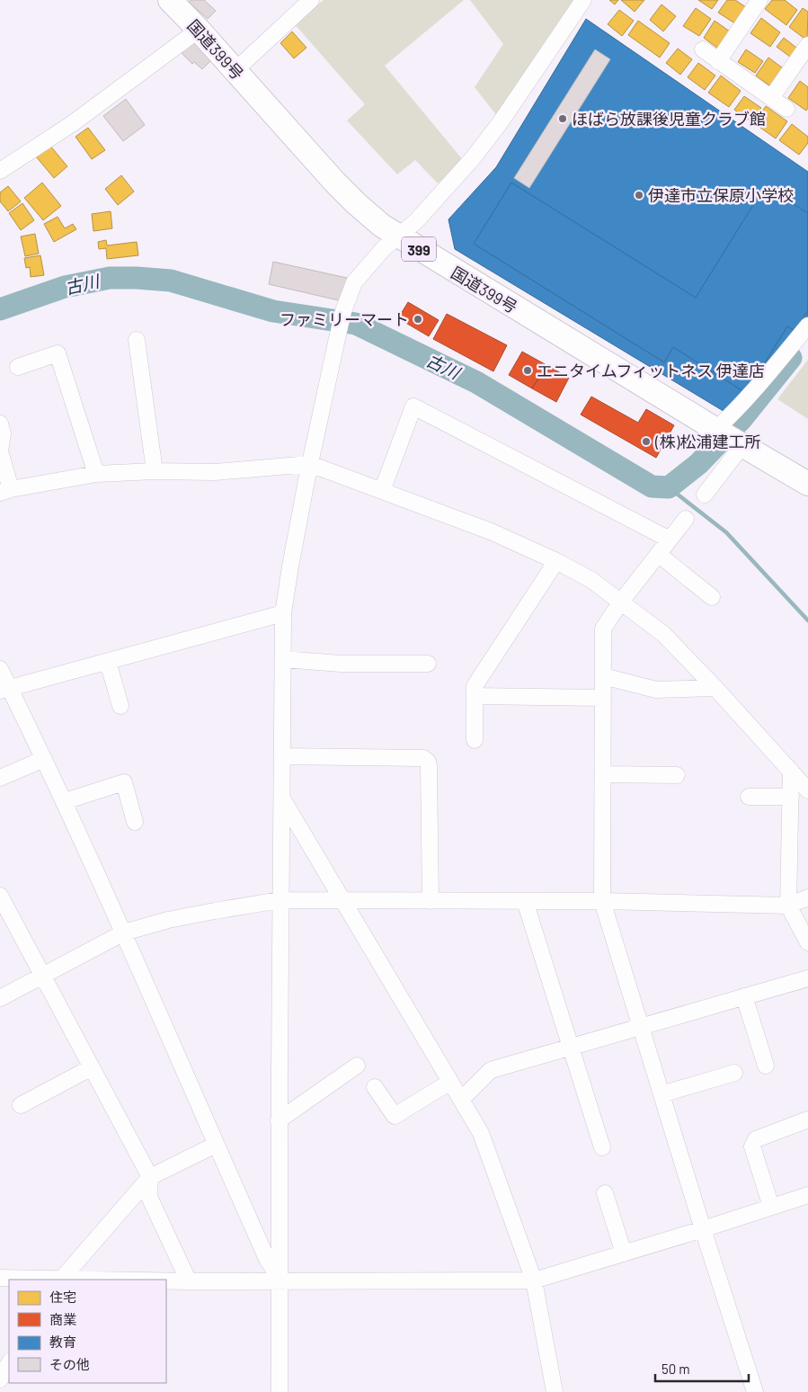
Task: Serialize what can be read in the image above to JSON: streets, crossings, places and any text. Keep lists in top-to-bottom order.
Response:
{
  "streets": {
    "highway": ["国道399号", "399"]
  },
  "water": ["古川"],
  "places": [
    "ほばら放課後児童クラブ館",
    "伊達市立保原小学校",
    "ファミリーマート",
    "エニタイムフィットネス 伊達店",
    "(株)松浦建工所"
  ],
  "legend": [
    "住宅",
    "商業",
    "教育",
    "その他"
  ],
  "scale_bar": "50 m"
}
